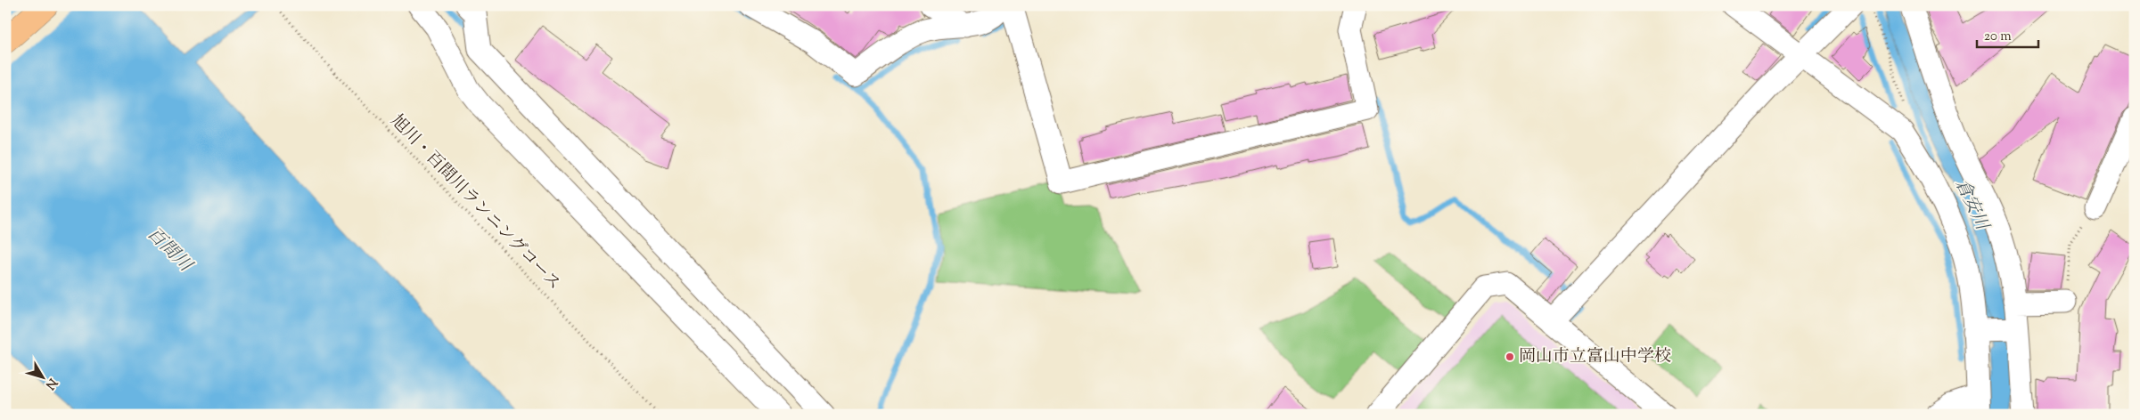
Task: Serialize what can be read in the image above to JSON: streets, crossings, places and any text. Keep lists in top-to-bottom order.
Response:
{
  "streets": {
    "path": ["旭川・百間川ランニングコース"]
  },
  "water": ["倉安川", "百間川"],
  "places": ["岡山市立富山中学校"],
  "scale_bar": "20 m",
  "north": "bottom right"
}
